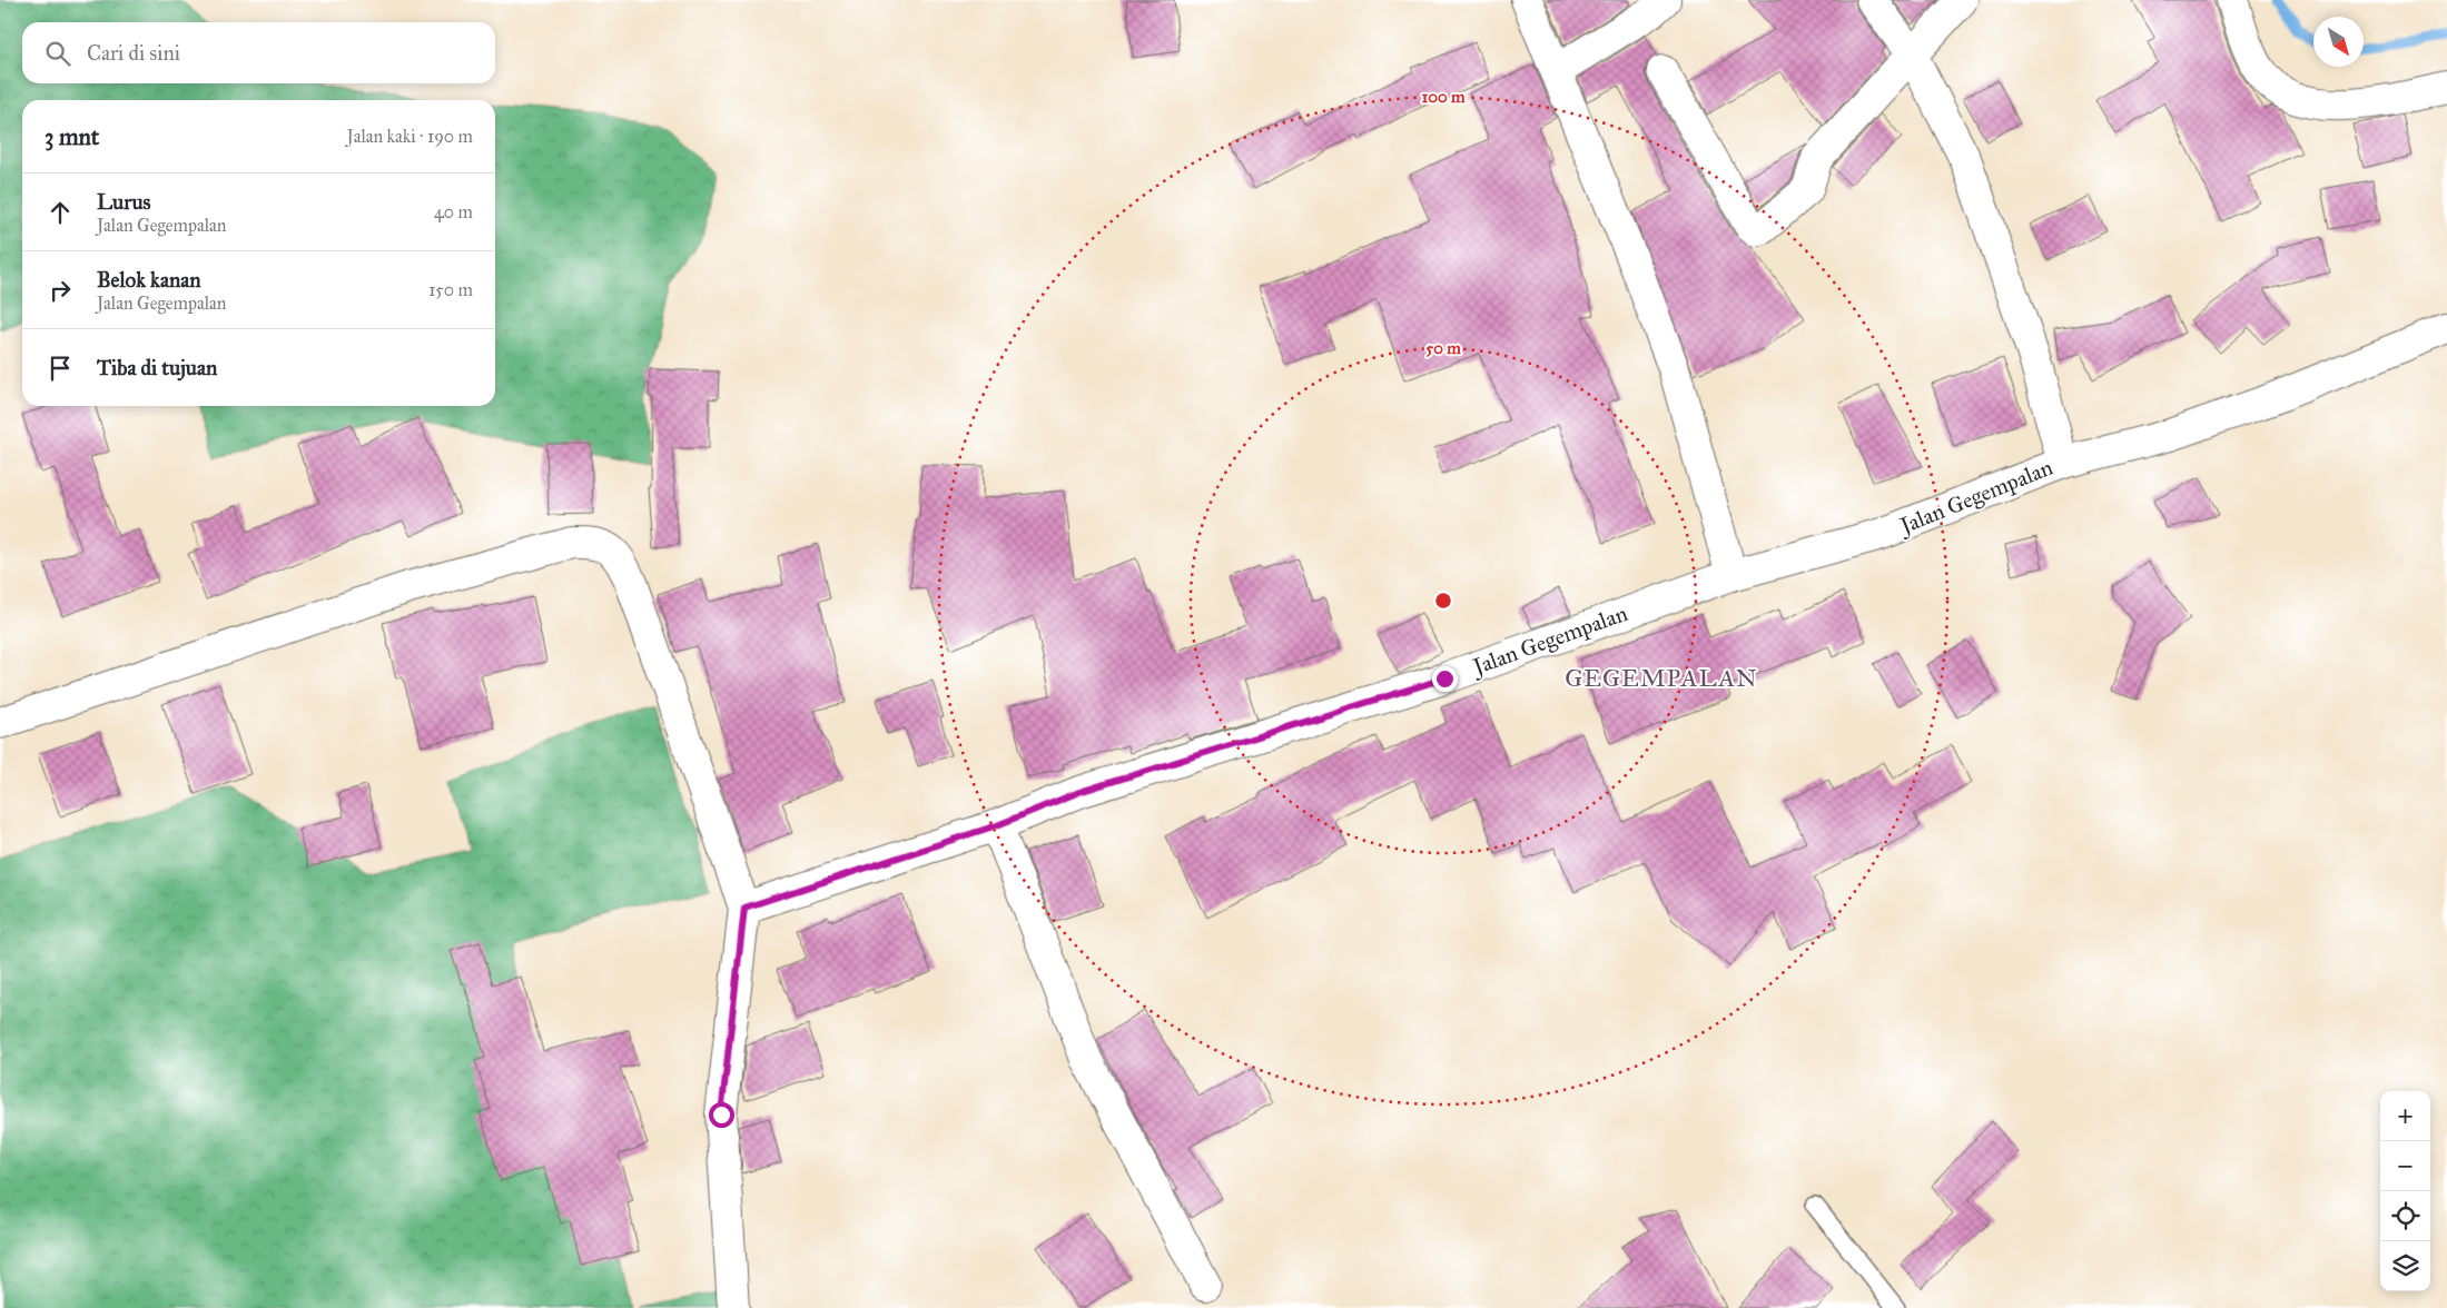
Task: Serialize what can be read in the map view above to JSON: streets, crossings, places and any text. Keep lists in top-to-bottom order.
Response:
{
  "streets": {
    "street": ["Jalan Gegempalan"]
  },
  "districts": ["GEGEMPALAN"],
  "north": "bottom right",
  "page": {
    "search": "Cari di sini",
    "heading": ["3 mnt", "Jalan kaki · 190 m"],
    "list": [
      ["Lurus", "Jalan Gegempalan", "40 m"],
      ["Belok kanan", "Jalan Gegempalan", "150 m"],
      "Tiba di tujuan"
    ],
    "map_buttons": ["+", "−"]
  },
  "rings": ["100 m", "50 m"]
}
